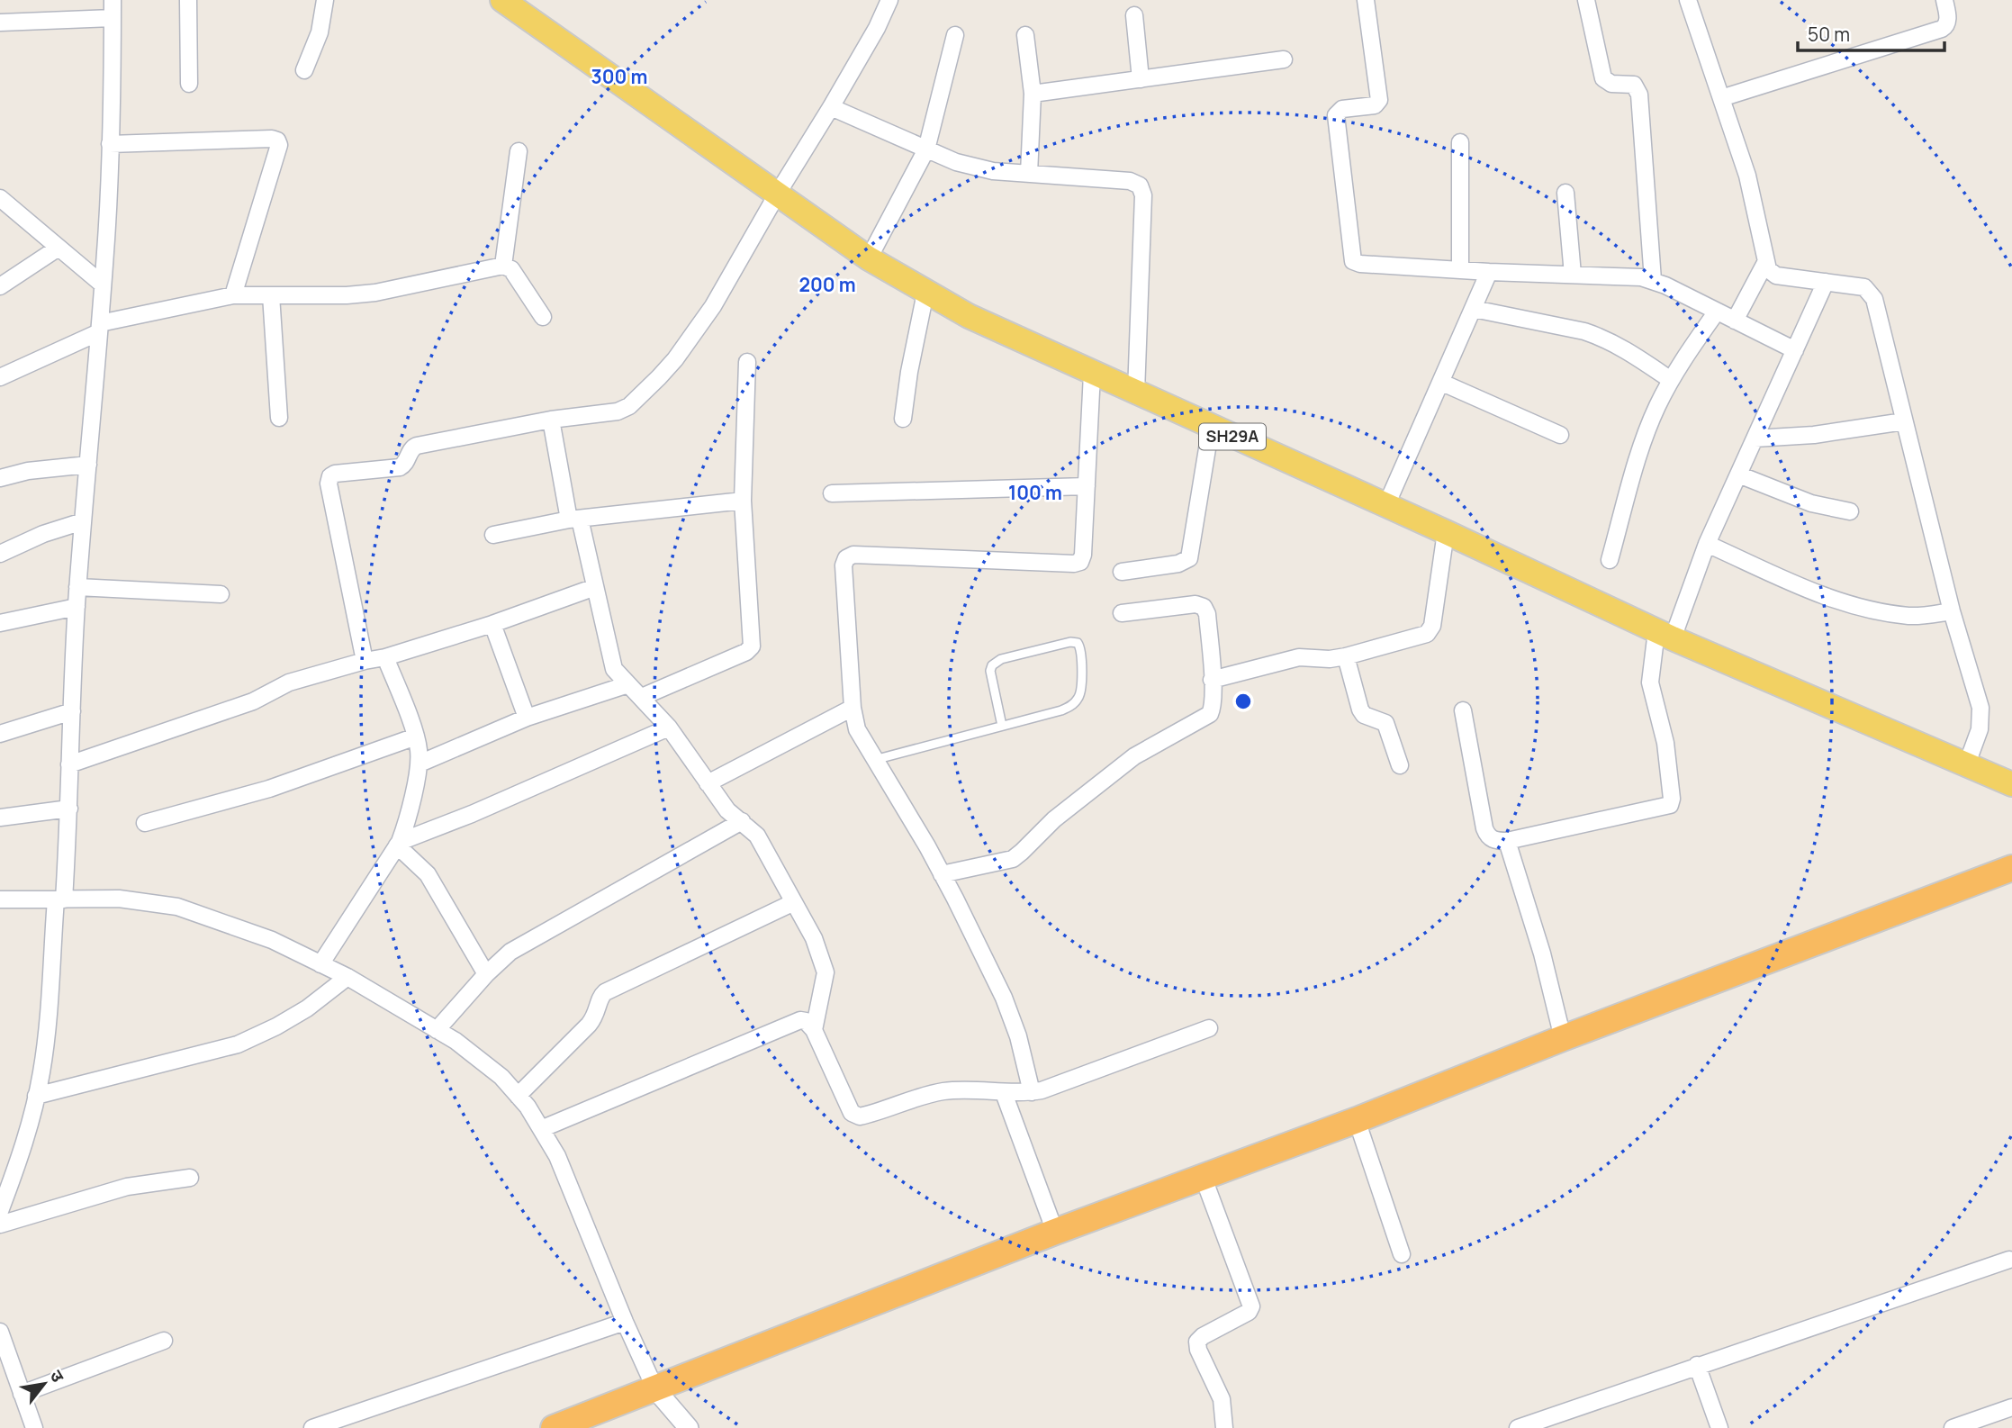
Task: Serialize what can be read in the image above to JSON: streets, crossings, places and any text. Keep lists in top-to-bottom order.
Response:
{
  "streets": {
    "main road": ["SH29A"]
  },
  "scale_bar": "50 m",
  "north": "top right",
  "rings": ["300 m", "200 m", "100 m"]
}
